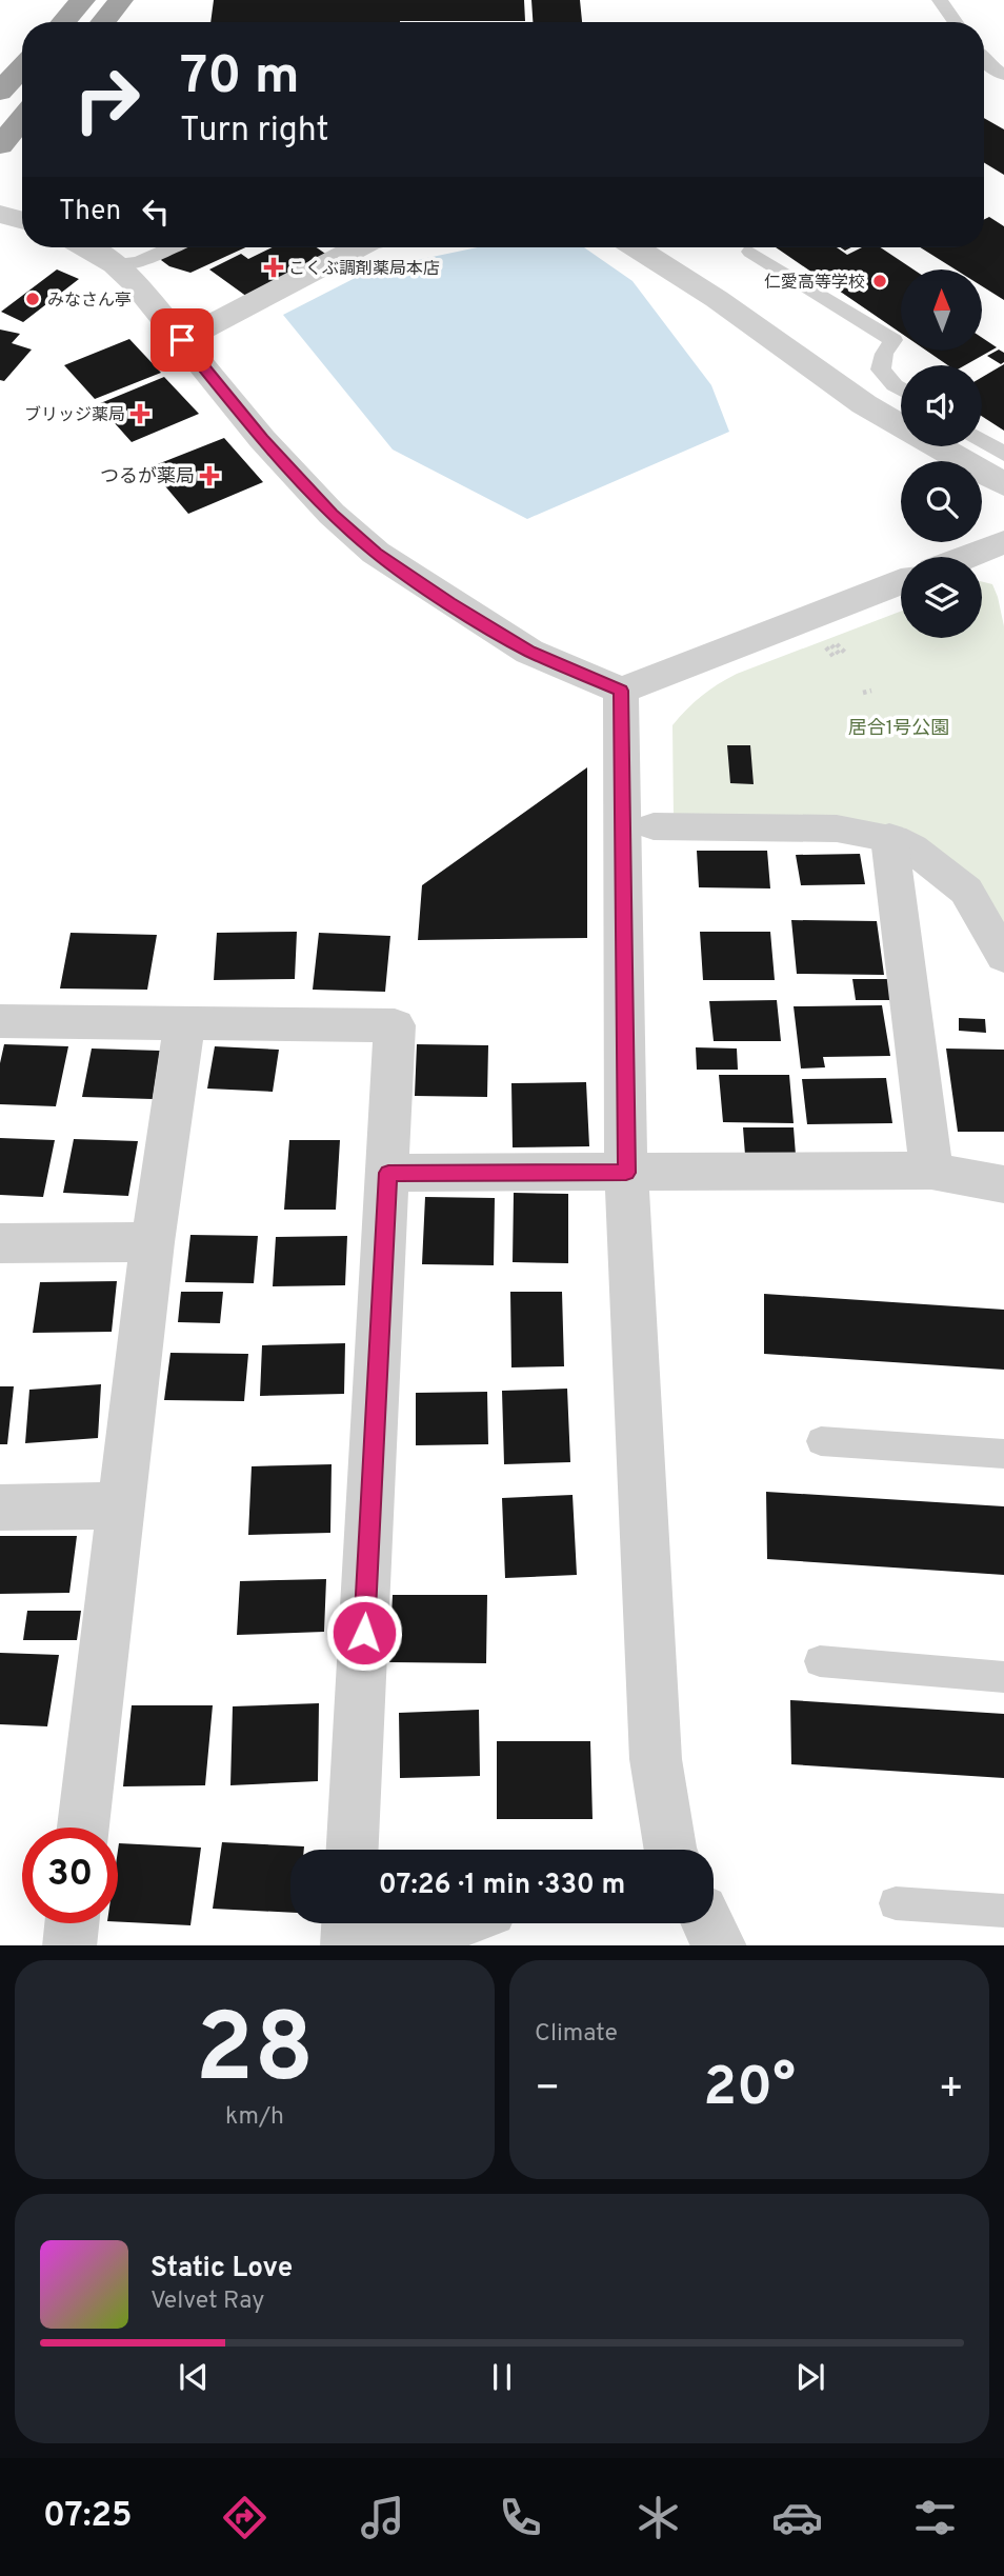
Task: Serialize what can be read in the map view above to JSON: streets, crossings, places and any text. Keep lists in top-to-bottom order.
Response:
{
  "parks": ["居合1号公園"],
  "places": {
    "health": ["こくぶ調剤薬局本店", "ブリッジ薬局", "つるが薬局"],
    "other": ["仁愛高等学校", "みなさん亭"]
  },
  "north": "top",
  "page": {
    "turn": ["70 m", "Turn right"],
    "then": "Then",
    "limit": "30",
    "trip": "07:26 · 1 min · 330 m",
    "tile": [
      ["28", "km/h"],
      "Climate"
    ],
    "heat": ["−", "20°", "+"],
    "song": ["Static Love", "Velvet Ray"],
    "tabs": "07:25"
  }
}
